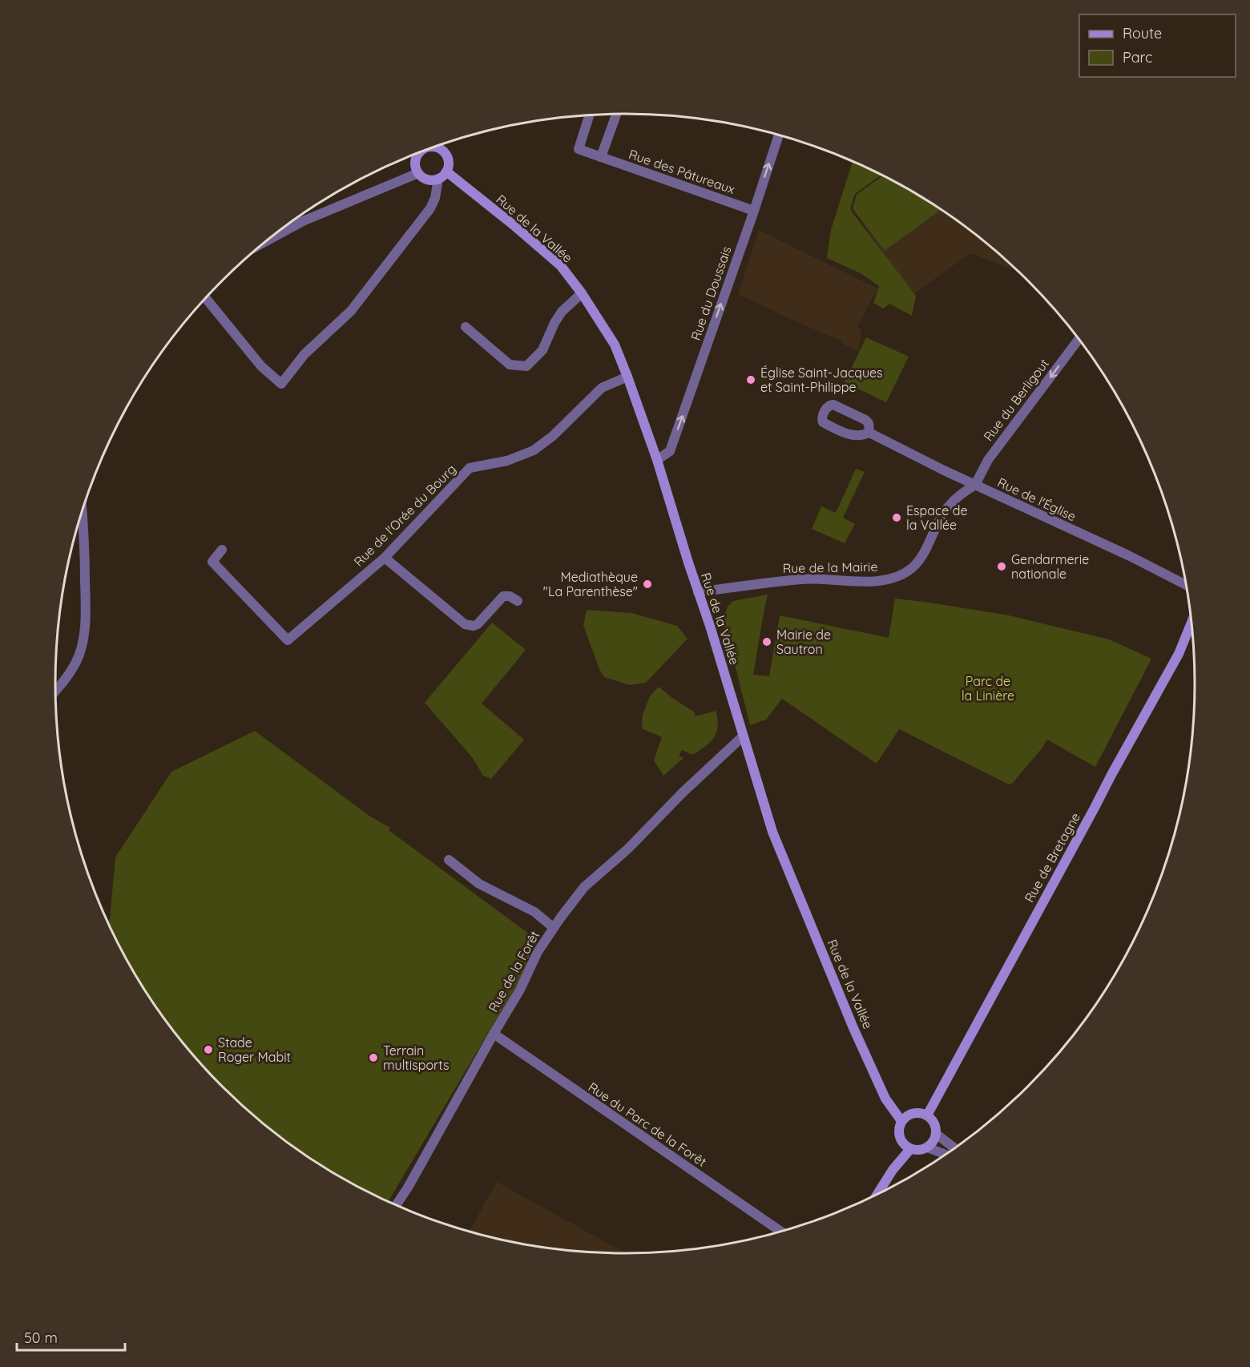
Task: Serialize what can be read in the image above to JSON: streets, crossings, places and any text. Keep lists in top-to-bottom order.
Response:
{
  "streets": {
    "street": [
      "Rue des Pâtureaux",
      "Rue de la Vallée",
      "Rue du Doussais",
      "Rue du Berligout",
      "Rue de l'Église",
      "Rue de l'Orée du Bourg",
      "Rue de la Mairie",
      "Rue de Bretagne",
      "Rue de la Forêt",
      "Rue du Parc de la Forêt"
    ]
  },
  "crossings": [
    ["Rue des Pâtureaux", "Rue du Doussais"],
    ["Rue de la Vallée", "Rue du Doussais"],
    ["Rue de la Vallée", "Rue de l'Orée du Bourg"],
    ["Rue de la Vallée", "Rue de la Mairie"],
    ["Rue de la Vallée", "Rue de Bretagne"],
    ["Rue de la Vallée", "Rue de la Forêt"],
    ["Rue du Berligout", "Rue de l'Église"],
    ["Rue du Berligout", "Rue de la Mairie"],
    ["Rue de l'Église", "Rue de la Mairie"],
    ["Rue de la Forêt", "Rue du Parc de la Forêt"]
  ],
  "one_way": ["Rue du Doussais", "Rue du Berligout"],
  "parks": ["Parc de la Linière"],
  "places": [
    "Église Saint-Jacques et Saint-Philippe",
    "Espace de la Vallée",
    "Gendarmerie nationale",
    "Mediathèque \"La Parenthèse\"",
    "Mairie de Sautron",
    "Stade Roger Mabit",
    "Terrain multisports"
  ],
  "legend": ["Route", "Parc"],
  "scale_bar": "50 m"
}
